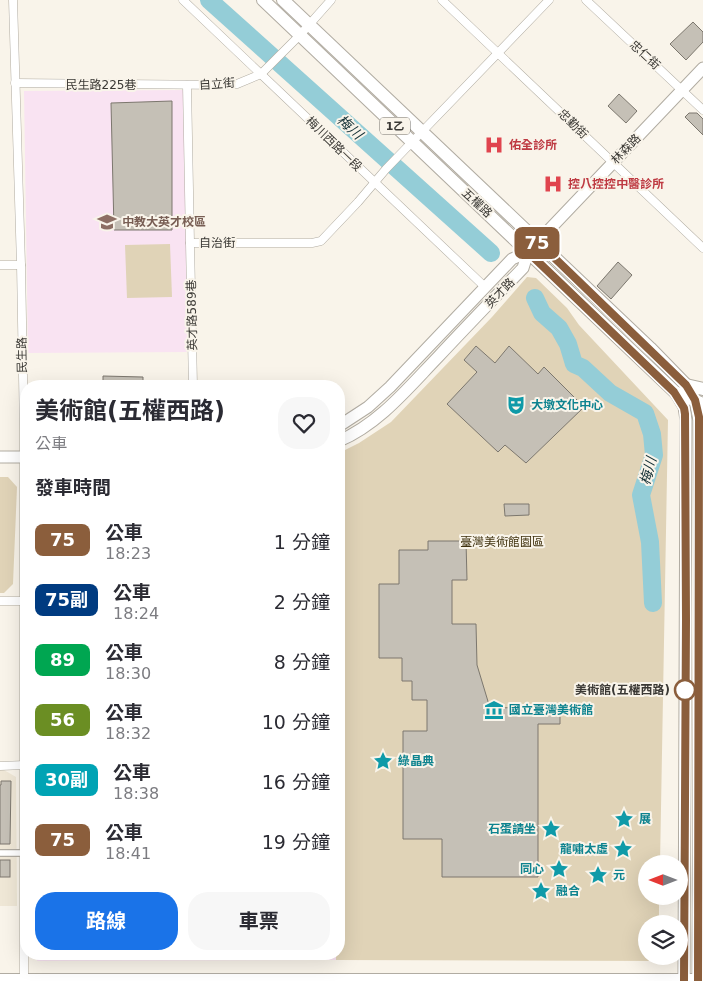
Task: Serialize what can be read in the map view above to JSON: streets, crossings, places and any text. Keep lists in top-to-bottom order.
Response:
{
  "streets": {
    "main road": [
      "1乙",
      "林森路",
      "五權路",
      "英才路"
    ],
    "street": [
      "忠仁街",
      "自立街",
      "民生路225巷",
      "忠勤街",
      "梅川西路一段",
      "自治街",
      "英才路589巷",
      "民生路"
    ]
  },
  "crossings": [
    ["忠仁街", "林森路"],
    ["自立街", "民生路225巷"],
    ["自立街", "梅川西路一段"],
    ["自立街", "五權路"],
    ["自立街", "自治街"],
    ["民生路225巷", "自治街"],
    ["民生路225巷", "民生路"],
    ["忠勤街", "林森路"],
    ["梅川西路一段", "自治街"],
    ["梅川西路一段", "英才路"],
    ["林森路", "五權路"],
    ["林森路", "英才路"],
    ["五權路", "自治街"],
    ["五權路", "英才路"],
    ["自治街", "英才路589巷"]
  ],
  "water": ["梅川"],
  "parks": ["臺灣美術館園區"],
  "places": {
    "hospital": ["佑全診所", "控八控控中醫診所"],
    "school or university": ["中教大英才校區"],
    "theatre": ["大墩文化中心"],
    "other": ["美術館(五權西路)"],
    "museum": ["國立臺灣美術館"],
    "place": [
      "綠晶典",
      "展",
      "石蛋請坐",
      "龍嘯太虛",
      "同心",
      "元",
      "融合"
    ]
  },
  "lines": ["bus line 75"],
  "north": "left",
  "page": {
    "on_map": "75",
    "heading": [
      ["美術館(五權西路)", "公車"],
      "發車時間"
    ],
    "list": [
      {
        "mark": "75",
        "name": "公車",
        "note": "18:23",
        "value": "1 分鐘"
      },
      {
        "mark": "75副",
        "name": "公車",
        "note": "18:24",
        "value": "2 分鐘"
      },
      {
        "mark": "89",
        "name": "公車",
        "note": "18:30",
        "value": "8 分鐘"
      },
      {
        "mark": "56",
        "name": "公車",
        "note": "18:32",
        "value": "10 分鐘"
      },
      {
        "mark": "30副",
        "name": "公車",
        "note": "18:38",
        "value": "16 分鐘"
      },
      {
        "mark": "75",
        "name": "公車",
        "note": "18:41",
        "value": "19 分鐘"
      }
    ],
    "buttons": ["路線", "車票"]
  }
}
